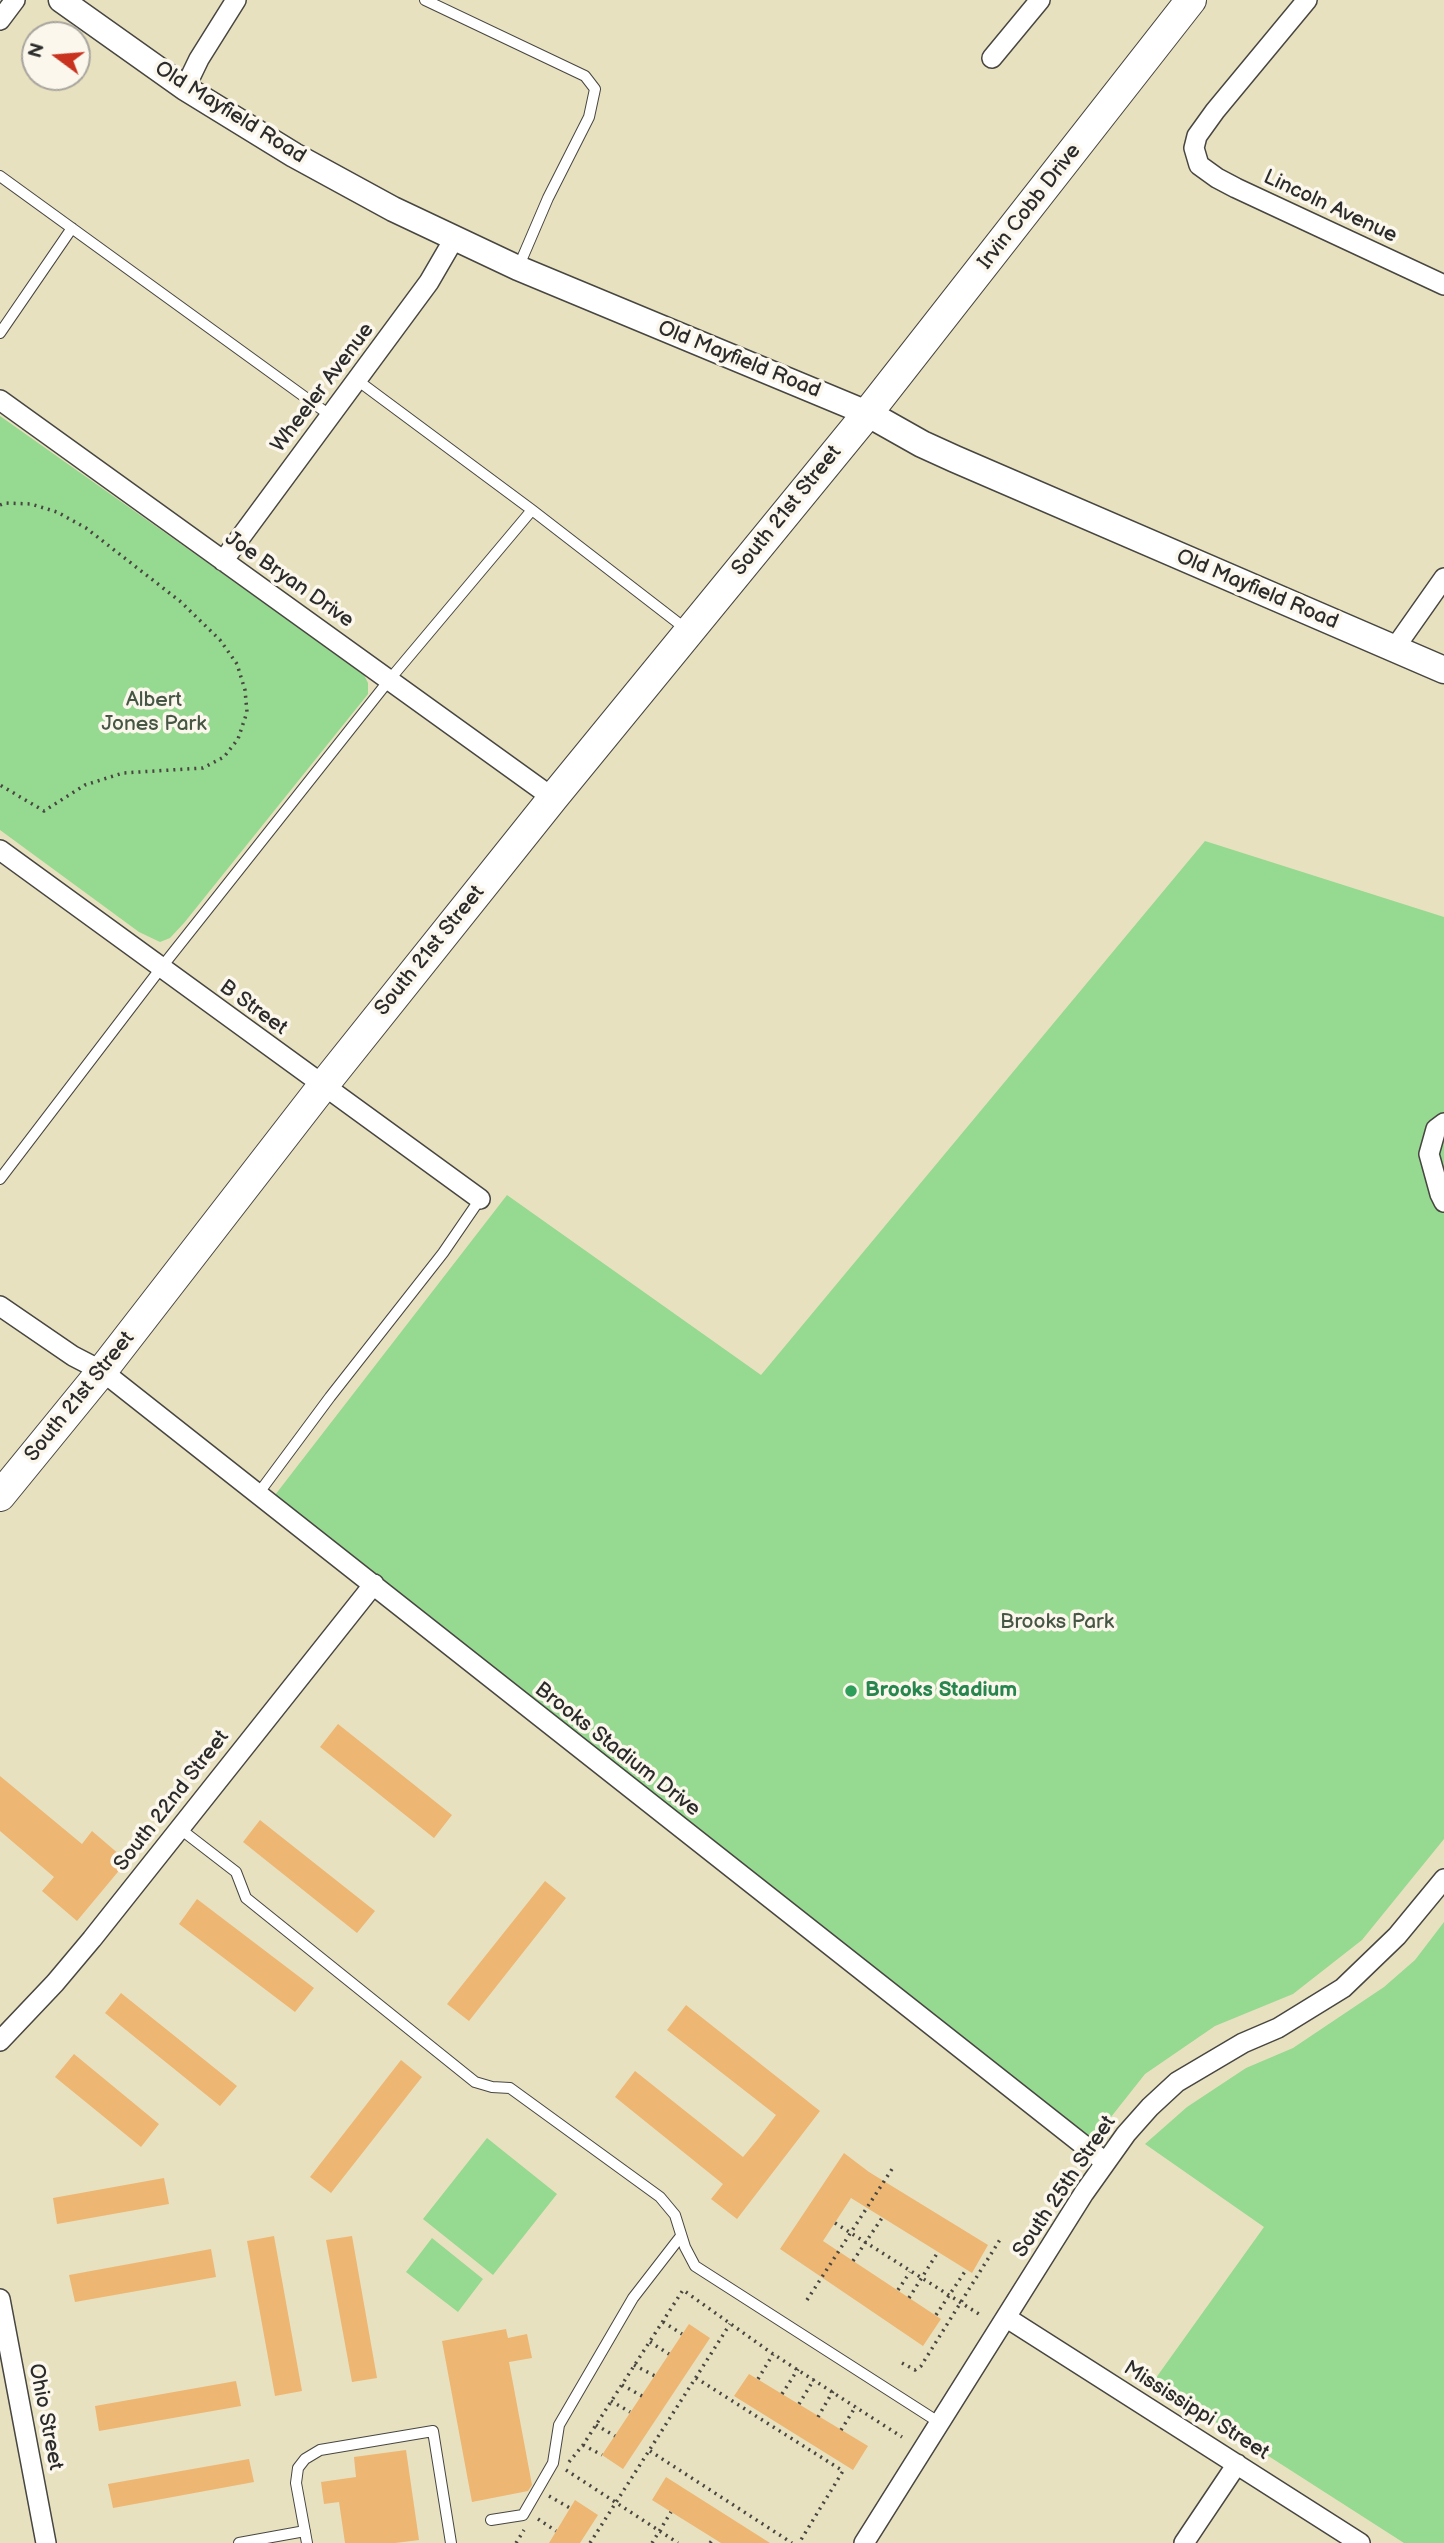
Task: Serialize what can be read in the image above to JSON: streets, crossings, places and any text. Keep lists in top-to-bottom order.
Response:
{
  "streets": {
    "main road": ["Old Mayfield Road", "Irvin Cobb Drive", "South 21st Street"],
    "street": [
      "Lincoln Avenue",
      "Wheeler Avenue",
      "Joe Bryan Drive",
      "B Street",
      "Brooks Stadium Drive",
      "South 22nd Street",
      "South 25th Street",
      "Mississippi Street",
      "Ohio Street"
    ]
  },
  "crossings": [
    ["Old Mayfield Road", "Irvin Cobb Drive"],
    ["Old Mayfield Road", "Wheeler Avenue"],
    ["Old Mayfield Road", "South 21st Street"],
    ["Irvin Cobb Drive", "South 21st Street"],
    ["Wheeler Avenue", "Joe Bryan Drive"],
    ["South 21st Street", "Joe Bryan Drive"],
    ["South 21st Street", "B Street"],
    ["South 21st Street", "Brooks Stadium Drive"],
    ["Brooks Stadium Drive", "South 22nd Street"],
    ["Brooks Stadium Drive", "South 25th Street"],
    ["South 25th Street", "Mississippi Street"]
  ],
  "parks": ["Albert Jones Park", "Brooks Park"],
  "places": ["Brooks Stadium"],
  "north": "left"
}
